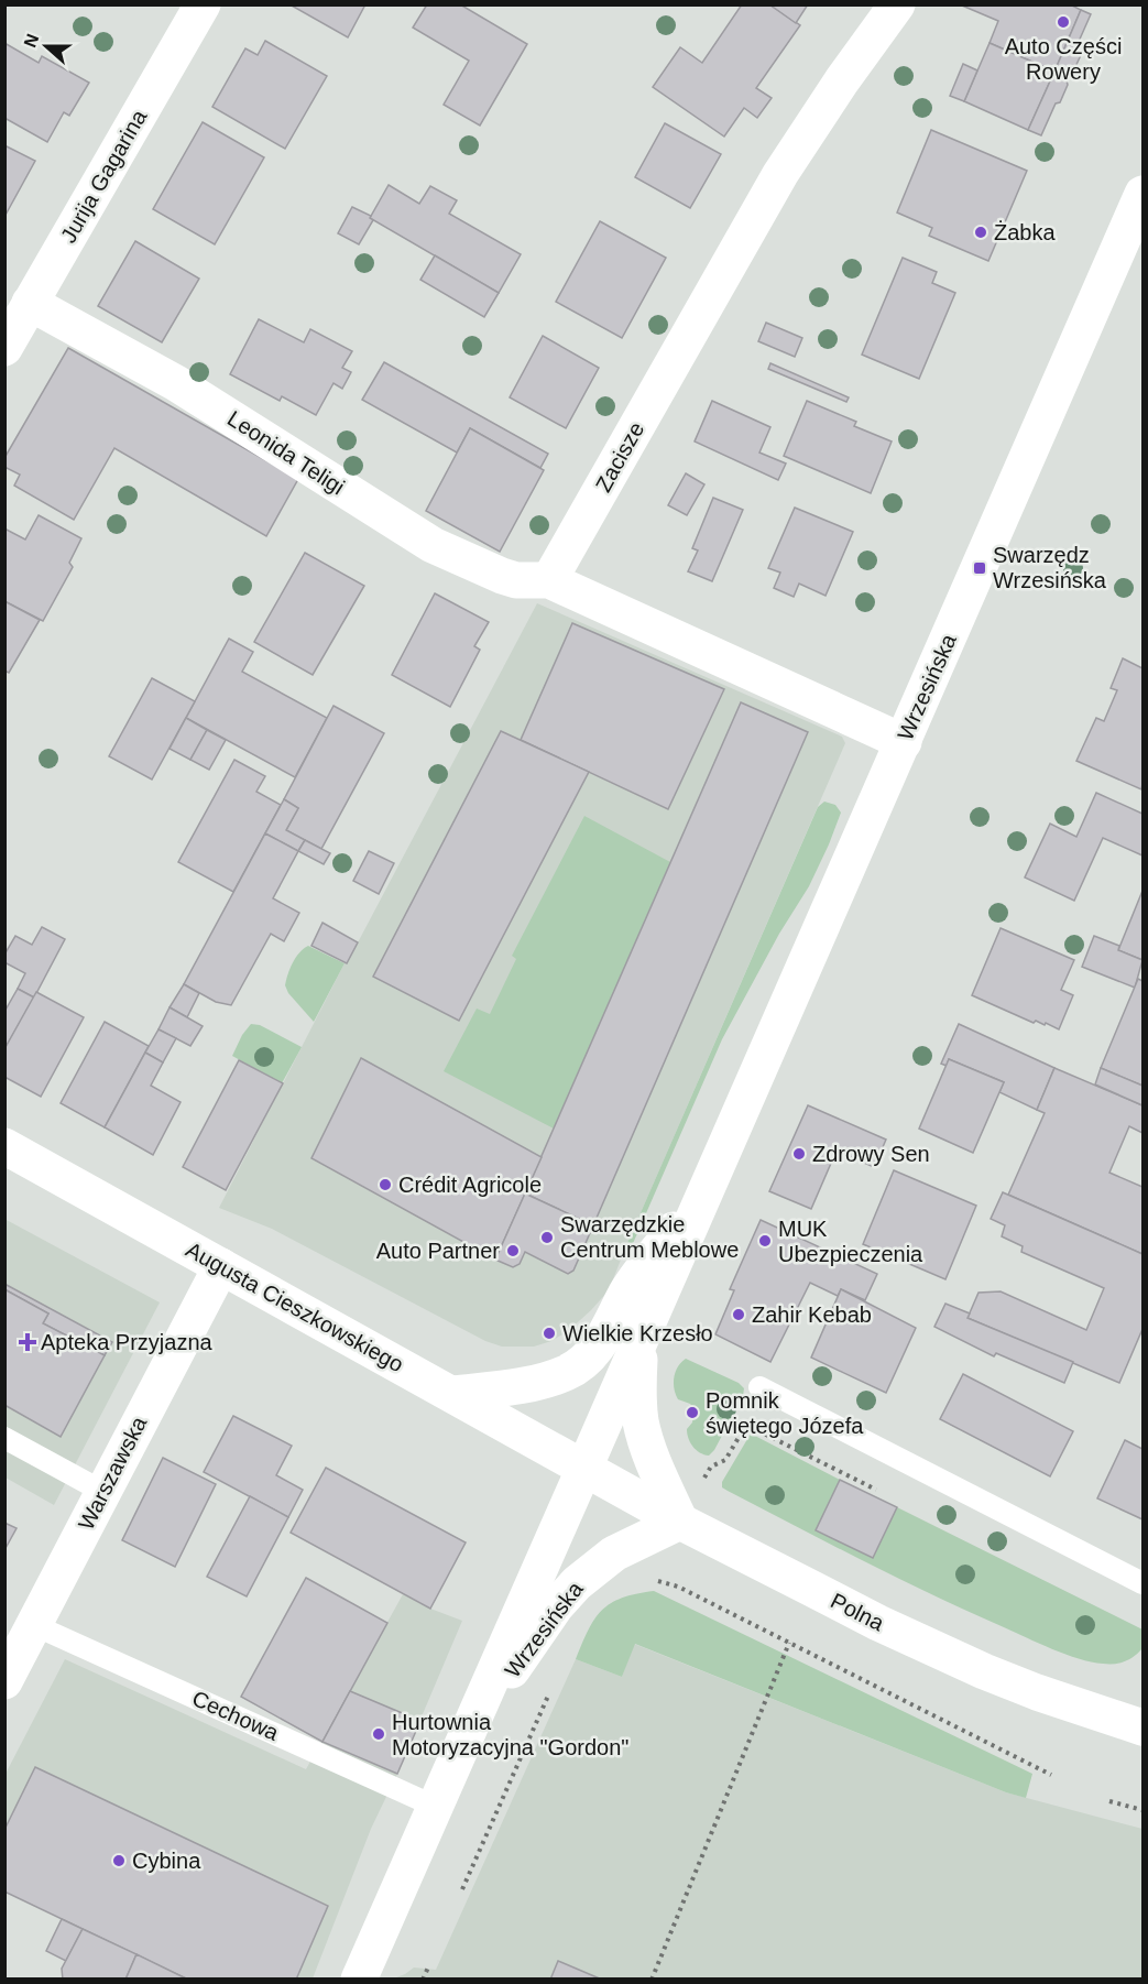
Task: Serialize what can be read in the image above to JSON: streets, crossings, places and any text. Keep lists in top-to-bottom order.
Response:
{
  "streets": {
    "street": [
      "Jurija Gagarina",
      "Leonida Teligi",
      "Zacisze",
      "Wrzesińska",
      "Augusta Cieszkowskiego",
      "Warszawska",
      "Polna"
    ],
    "lane": ["Cechowa"]
  },
  "crossings": [
    ["Jurija Gagarina", "Leonida Teligi"],
    ["Leonida Teligi", "Zacisze"],
    ["Wrzesińska", "Augusta Cieszkowskiego"],
    ["Wrzesińska", "Polna"],
    ["Wrzesińska", "Cechowa"],
    ["Augusta Cieszkowskiego", "Warszawska"],
    ["Augusta Cieszkowskiego", "Polna"],
    ["Warszawska", "Cechowa"]
  ],
  "places": {
    "other": [
      "Auto Części Rowery",
      "Żabka",
      "Zdrowy Sen",
      "Crédit Agricole",
      "Swarzędzkie Centrum Meblowe",
      "MUK Ubezpieczenia",
      "Auto Partner",
      "Zahir Kebab",
      "Wielkie Krzesło",
      "Pomnik świętego Józefa",
      "Hurtownia Motoryzacyjna \"Gordon\"",
      "Cybina"
    ],
    "transit": ["Swarzędz Wrzesińska"],
    "health": ["Apteka Przyjazna"]
  },
  "north": "left"
}
